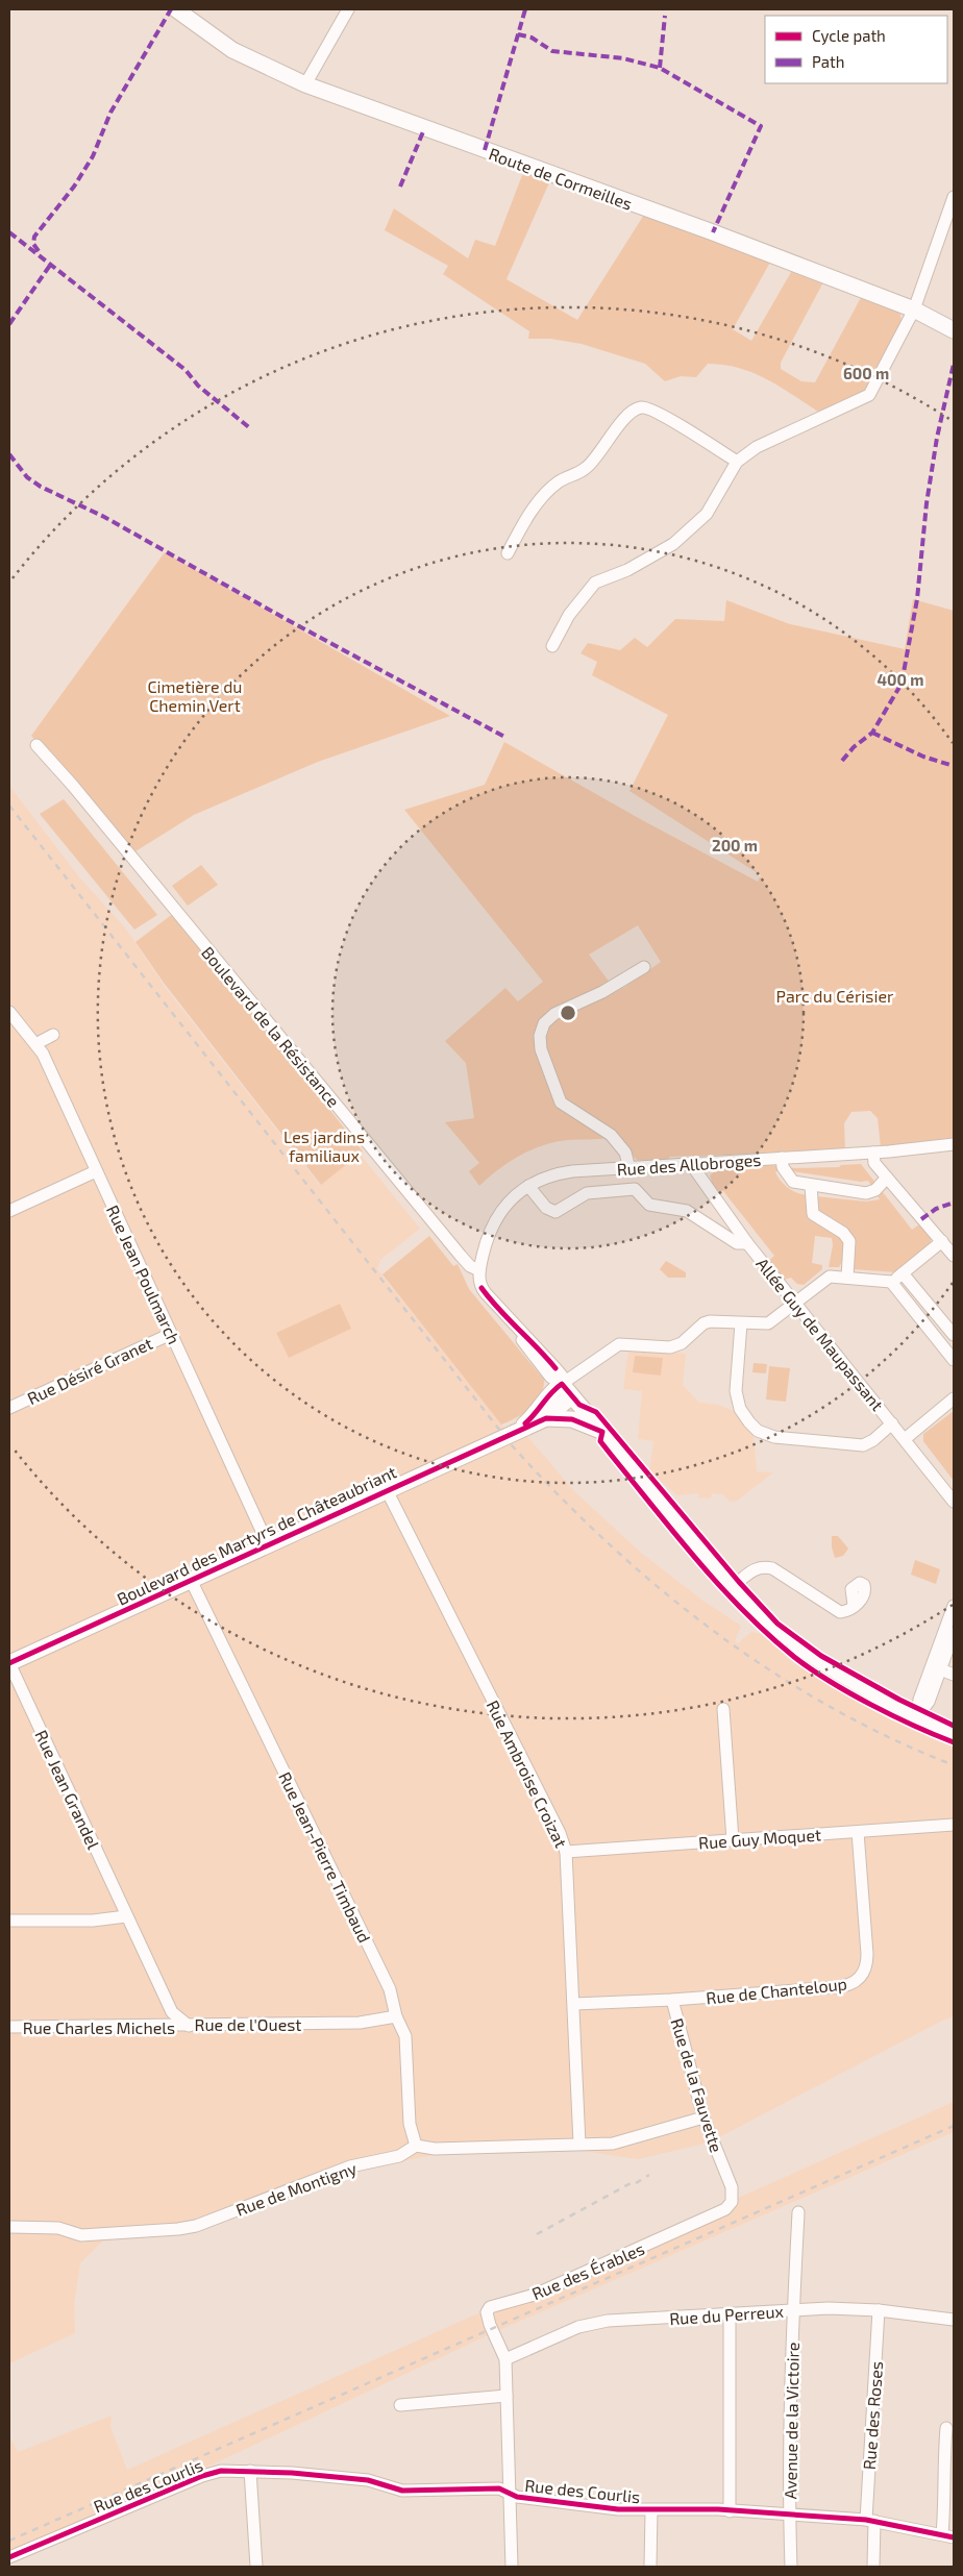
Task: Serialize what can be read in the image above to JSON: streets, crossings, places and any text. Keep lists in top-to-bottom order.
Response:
{
  "streets": {
    "main road": ["Route de Cormeilles", "Boulevard des Martyrs de Châteaubriant"],
    "street": [
      "Boulevard de la Résistance",
      "Rue des Allobroges",
      "Rue Jean Poulmarch",
      "Allée Guy de Maupassant",
      "Rue Désiré Granet",
      "Rue Ambroise Croizat",
      "Rue Jean Grandel",
      "Rue Guy Moquet",
      "Rue Jean-Pierre Timbaud",
      "Rue de Chanteloup",
      "Rue de l'Ouest",
      "Rue Charles Michels",
      "Rue de la Fauvette",
      "Rue de Montigny",
      "Rue des Érables",
      "Rue du Perreux",
      "Rue des Roses",
      "Avenue de la Victoire",
      "Rue des Courlis"
    ]
  },
  "crossings": [
    ["Boulevard de la Résistance", "Rue des Allobroges"],
    ["Rue des Allobroges", "Allée Guy de Maupassant"],
    ["Rue Jean Poulmarch", "Rue Désiré Granet"],
    ["Rue Jean Poulmarch", "Boulevard des Martyrs de Châteaubriant"],
    ["Boulevard des Martyrs de Châteaubriant", "Rue Ambroise Croizat"],
    ["Boulevard des Martyrs de Châteaubriant", "Rue Jean Grandel"],
    ["Boulevard des Martyrs de Châteaubriant", "Rue Jean-Pierre Timbaud"],
    ["Rue Ambroise Croizat", "Rue Guy Moquet"],
    ["Rue Ambroise Croizat", "Rue de Chanteloup"],
    ["Rue Jean Grandel", "Rue de l'Ouest"],
    ["Rue Guy Moquet", "Rue de Chanteloup"],
    ["Rue Jean-Pierre Timbaud", "Rue de l'Ouest"],
    ["Rue Jean-Pierre Timbaud", "Rue de Montigny"],
    ["Rue de Chanteloup", "Rue de la Fauvette"],
    ["Rue de l'Ouest", "Rue Charles Michels"],
    ["Rue de la Fauvette", "Rue des Érables"],
    ["Rue des Érables", "Rue du Perreux"],
    ["Rue du Perreux", "Rue des Roses"],
    ["Rue du Perreux", "Avenue de la Victoire"],
    ["Rue des Roses", "Rue des Courlis"],
    ["Avenue de la Victoire", "Rue des Courlis"]
  ],
  "parks": ["Cimetière du Chemin Vert", "Parc du Cérisier", "Les jardins familiaux"],
  "legend": ["Cycle path", "Path"],
  "rings": ["600 m", "400 m", "200 m"]
}
